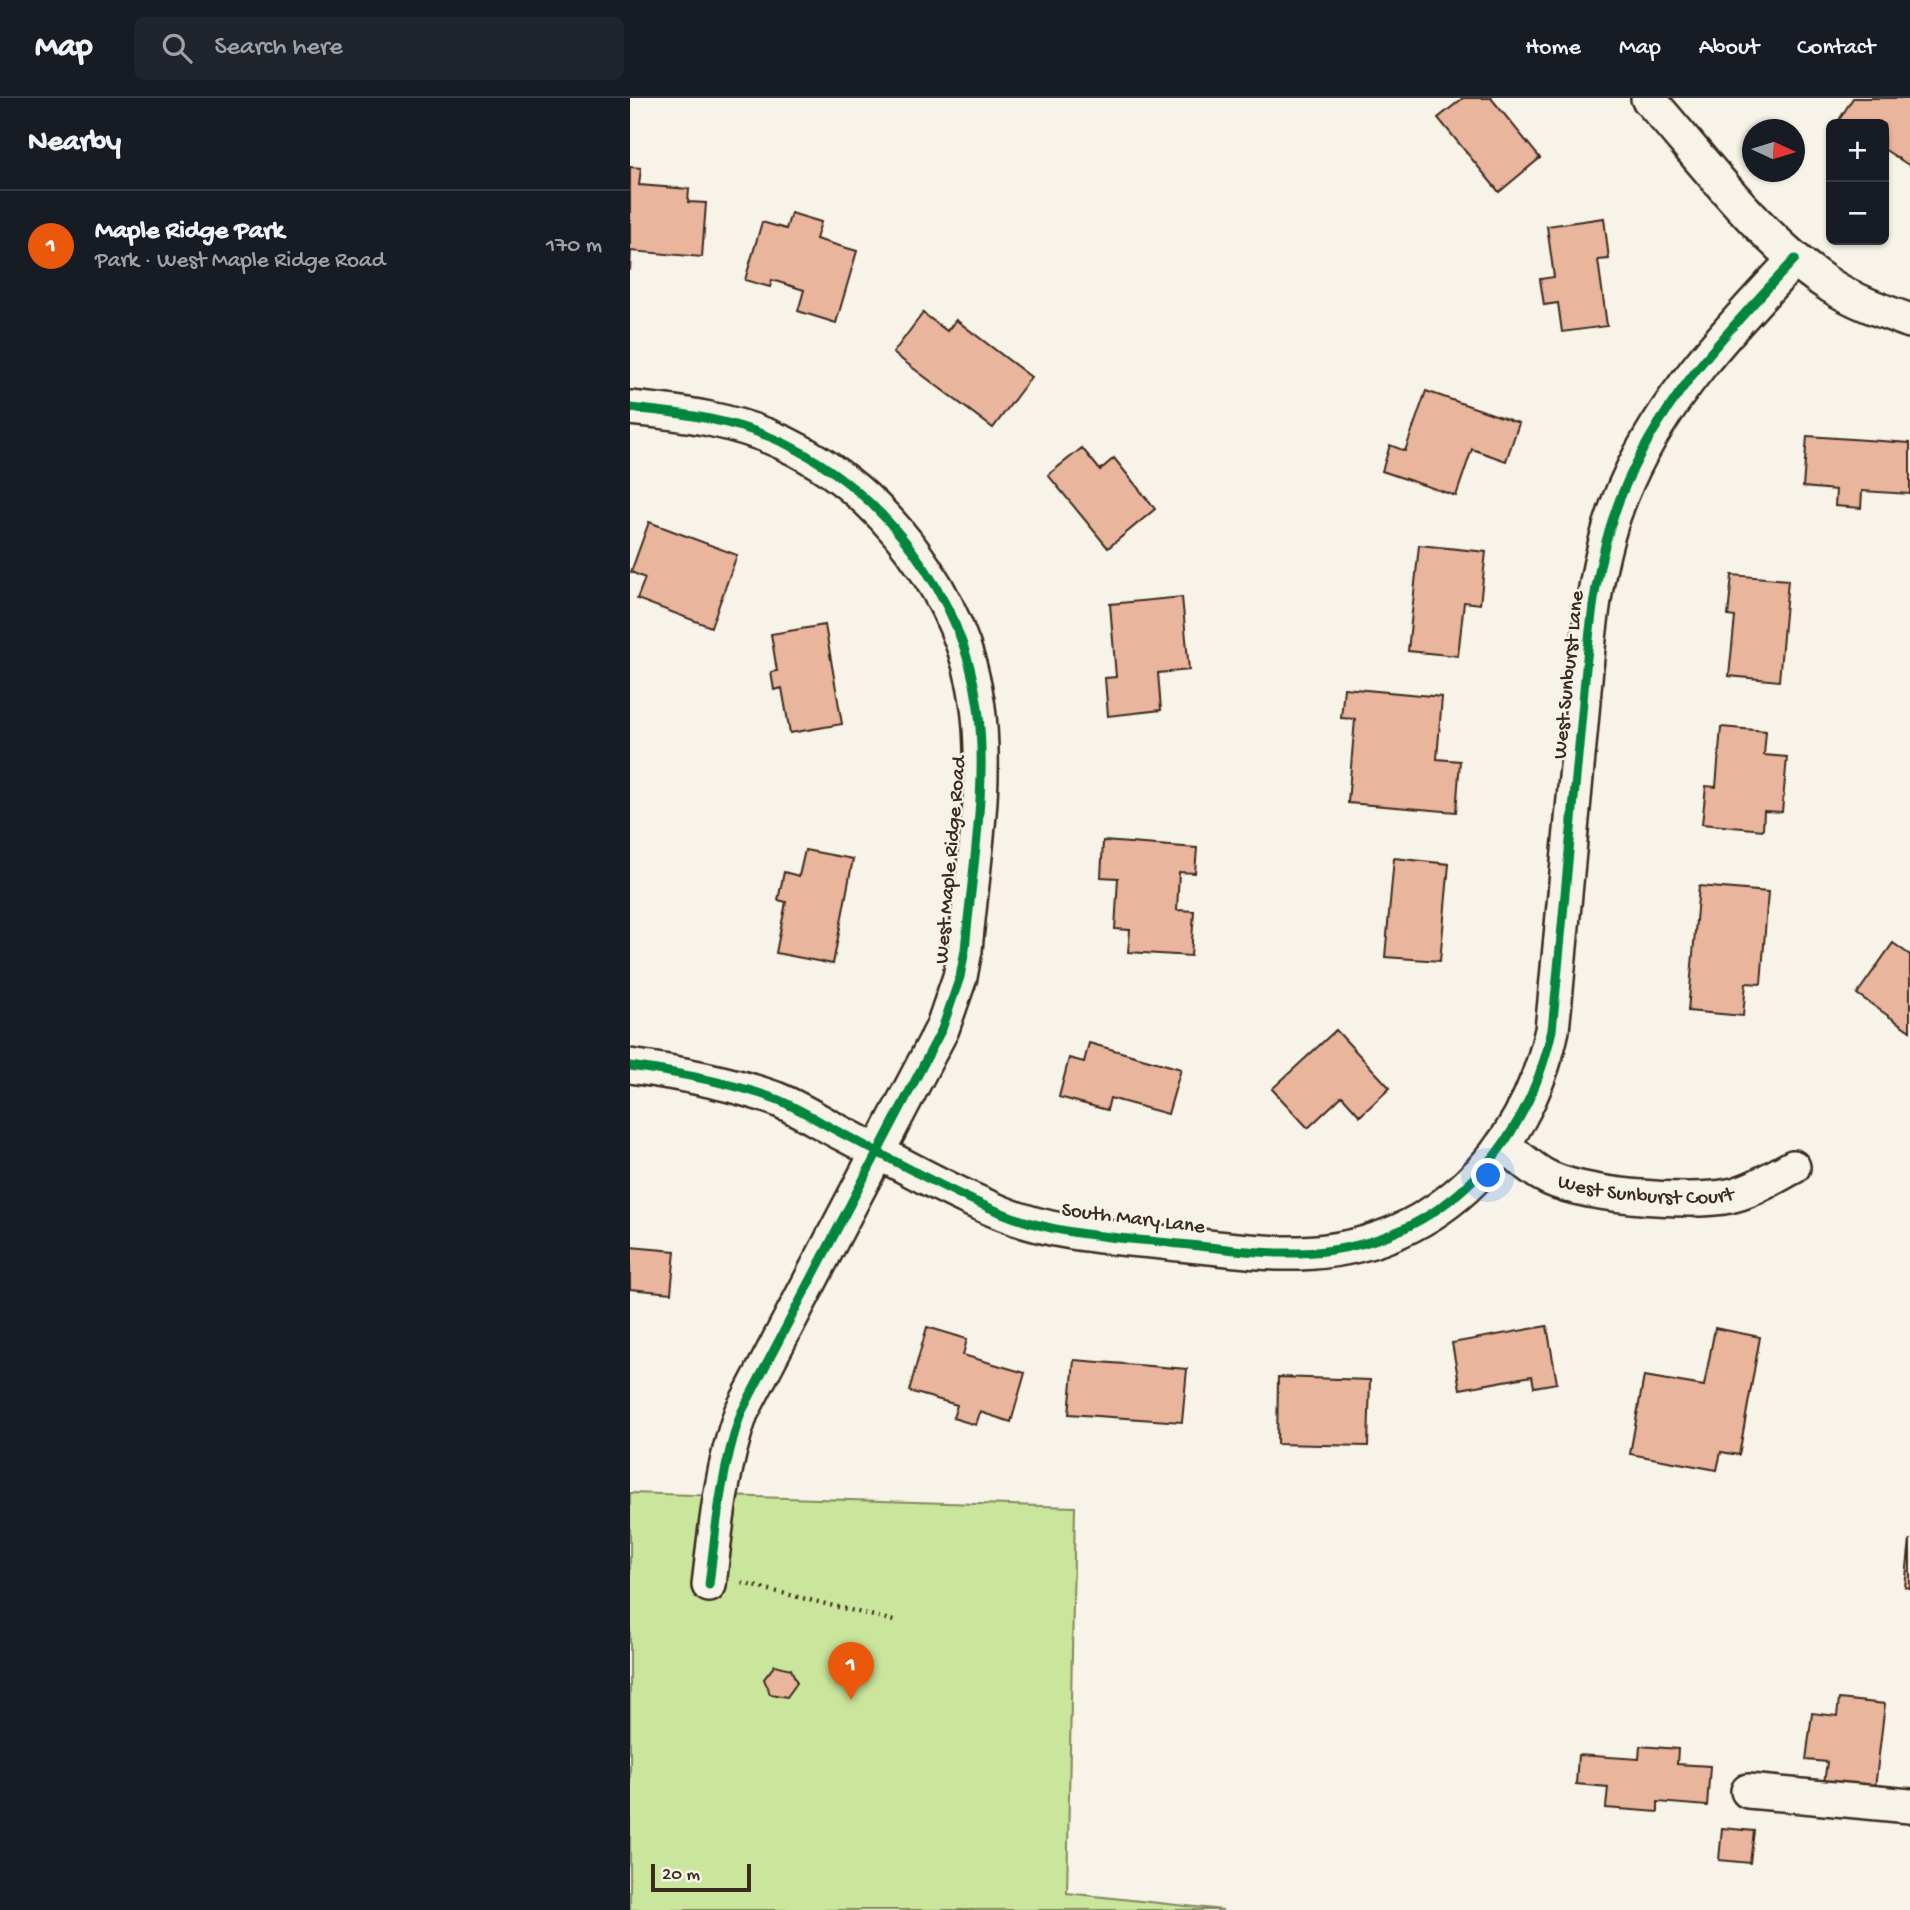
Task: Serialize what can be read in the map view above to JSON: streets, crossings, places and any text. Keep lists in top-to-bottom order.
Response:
{
  "streets": {
    "street": [
      "West Sunburst Lane",
      "West Maple Ridge Road",
      "West Sunburst Court",
      "South Mary Lane"
    ]
  },
  "crossings": [
    ["West Sunburst Lane", "West Sunburst Court"],
    ["West Sunburst Lane", "South Mary Lane"],
    ["West Maple Ridge Road", "South Mary Lane"],
    ["West Sunburst Court", "South Mary Lane"]
  ],
  "scale_bar": "20 m",
  "north": "right",
  "page": {
    "header": "Map",
    "search": "Search here",
    "nav": [
      "Home",
      "Map",
      "About",
      "Contact"
    ],
    "heading": "Nearby",
    "map_buttons": ["+", "−"],
    "list": [
      {
        "mark": "1",
        "name": "Maple Ridge Park",
        "note": "Park · West Maple Ridge Road",
        "value": "170 m"
      }
    ],
    "pins": "1",
    "scale": "20 m"
  }
}
